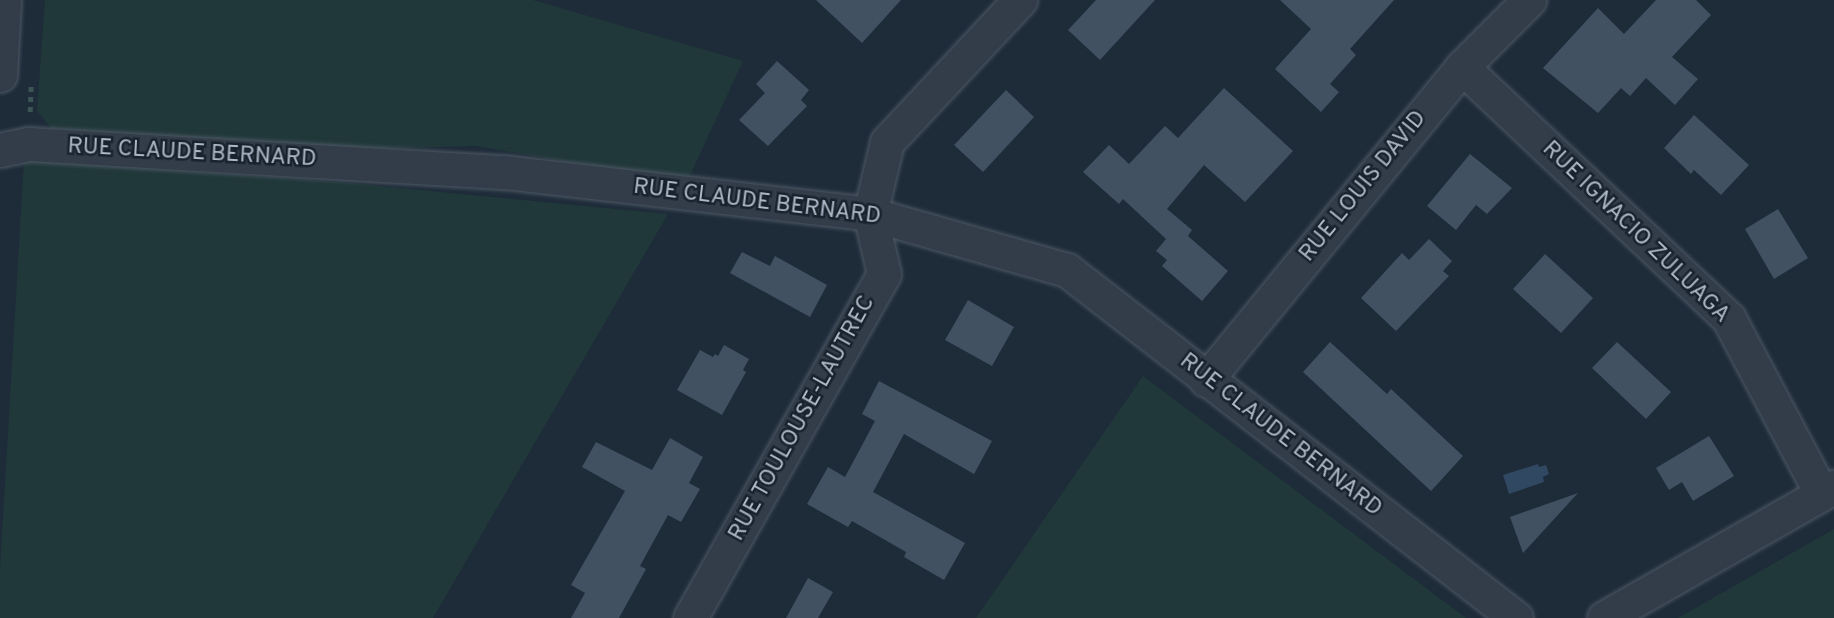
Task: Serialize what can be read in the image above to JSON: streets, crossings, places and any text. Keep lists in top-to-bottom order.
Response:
{
  "streets": {
    "street": [
      "RUE CLAUDE BERNARD",
      "RUE LOUIS DAVID",
      "RUE IGNACIO ZULUAGA",
      "RUE TOULOUSE-LAUTREC"
    ]
  },
  "crossings": [
    ["RUE CLAUDE BERNARD", "RUE LOUIS DAVID"],
    ["RUE CLAUDE BERNARD", "RUE TOULOUSE-LAUTREC"],
    ["RUE LOUIS DAVID", "RUE IGNACIO ZULUAGA"]
  ]
}
